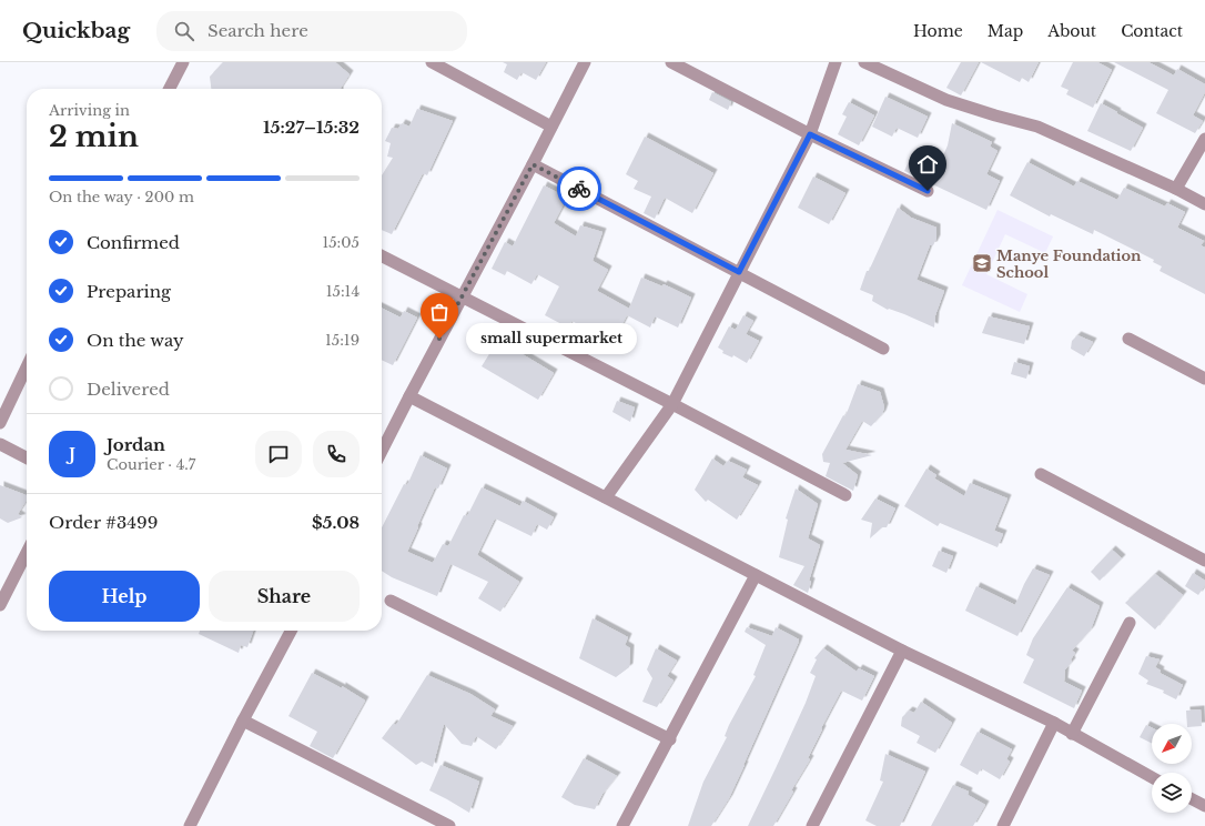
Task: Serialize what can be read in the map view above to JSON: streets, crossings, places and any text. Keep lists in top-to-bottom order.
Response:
{
  "places": {
    "school or university": ["Manye Foundation School"],
    "other": ["small supermarket"]
  },
  "north": "bottom left",
  "page": {
    "header": "Quickbag",
    "search": "Search here",
    "nav": [
      "Home",
      "Map",
      "About",
      "Contact"
    ],
    "heading": ["2 min", "Arriving in", "15:27–15:32"],
    "panel": [
      "Jordan",
      "Courier · 4.7",
      "Order #3499",
      "$5.08"
    ],
    "bar": "On the way · 200 m",
    "list": [
      ["Confirmed", "15:05"],
      ["Preparing", "15:14"],
      ["On the way", "15:19"],
      "Delivered"
    ],
    "bubble": "small supermarket",
    "round": "J",
    "buttons": ["Help", "Share"]
  }
}
